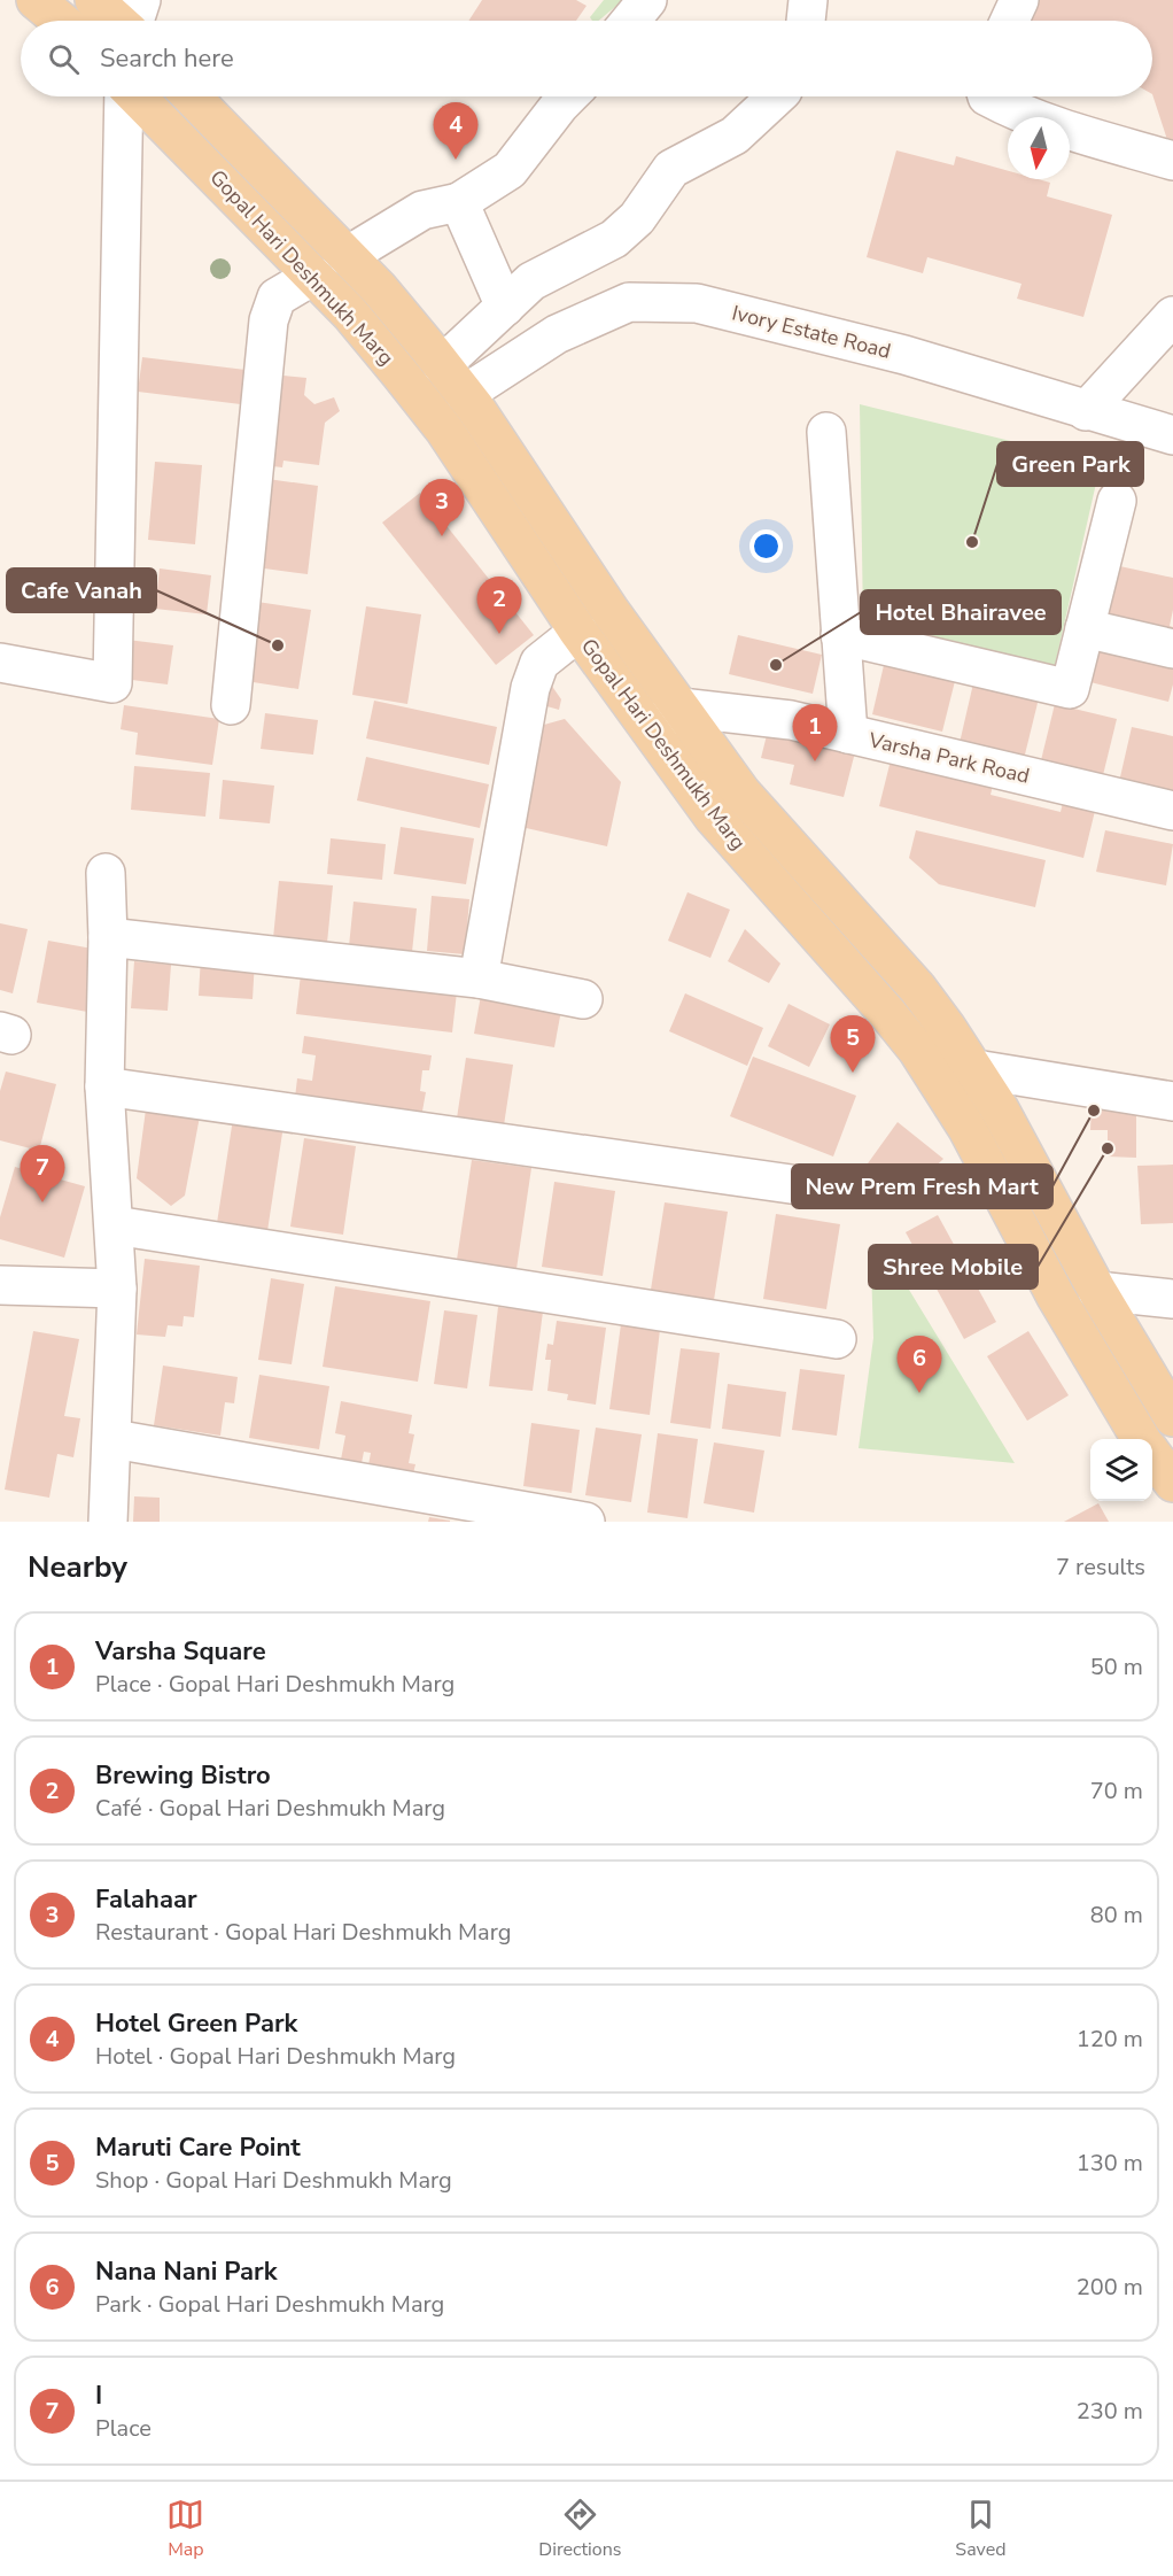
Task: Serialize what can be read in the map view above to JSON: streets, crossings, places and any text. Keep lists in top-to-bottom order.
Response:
{
  "streets": {
    "main road": ["Gopal Hari Deshmukh Marg"],
    "street": ["Ivory Estate Road", "Varsha Park Road"]
  },
  "crossings": [
    ["Gopal Hari Deshmukh Marg", "Ivory Estate Road"],
    ["Gopal Hari Deshmukh Marg", "Varsha Park Road"]
  ],
  "places": [
    "Green Park",
    "Cafe Vanah",
    "Hotel Bhairavee",
    "New Prem Fresh Mart",
    "Shree Mobile"
  ],
  "north": "bottom",
  "page": {
    "search": "Search here",
    "pins": [
      "4",
      "3",
      "2",
      "1",
      "5",
      "7",
      "6"
    ],
    "heading": ["Nearby", "7 results"],
    "list": [
      {
        "mark": "1",
        "name": "Varsha Square",
        "note": "Place · Gopal Hari Deshmukh Marg",
        "value": "50 m"
      },
      {
        "mark": "2",
        "name": "Brewing Bistro",
        "note": "Café · Gopal Hari Deshmukh Marg",
        "value": "70 m"
      },
      {
        "mark": "3",
        "name": "Falahaar",
        "note": "Restaurant · Gopal Hari Deshmukh Marg",
        "value": "80 m"
      },
      {
        "mark": "4",
        "name": "Hotel Green Park",
        "note": "Hotel · Gopal Hari Deshmukh Marg",
        "value": "120 m"
      },
      {
        "mark": "5",
        "name": "Maruti Care Point",
        "note": "Shop · Gopal Hari Deshmukh Marg",
        "value": "130 m"
      },
      {
        "mark": "6",
        "name": "Nana Nani Park",
        "note": "Park · Gopal Hari Deshmukh Marg",
        "value": "200 m"
      },
      {
        "mark": "7",
        "name": "I",
        "note": "Place",
        "value": "230 m"
      }
    ],
    "nav": ["Map", "Directions", "Saved"]
  }
}
